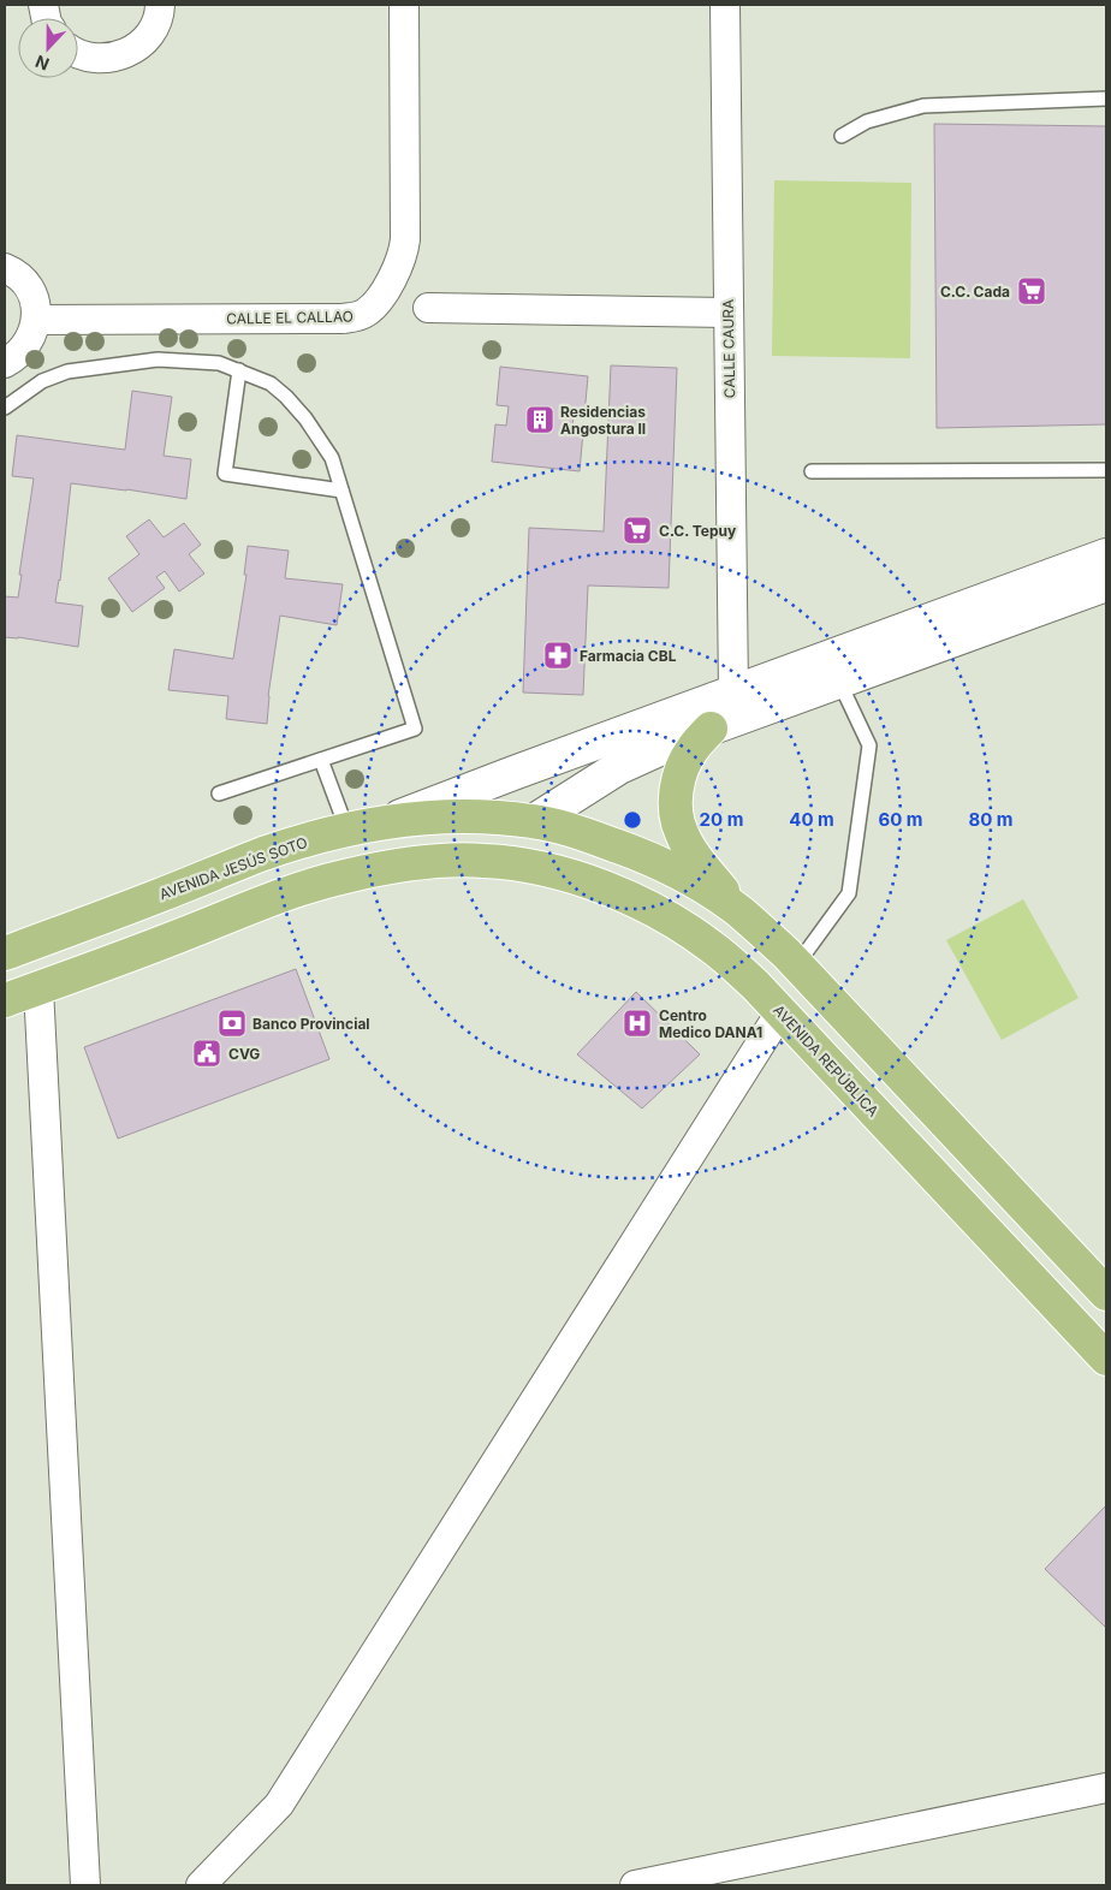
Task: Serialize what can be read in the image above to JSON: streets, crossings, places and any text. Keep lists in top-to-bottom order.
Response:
{
  "streets": {
    "main road": ["AVENIDA JESÚS SOTO", "AVENIDA REPÚBLICA"],
    "street": ["CALLE EL CALLAO", "CALLE CAURA"]
  },
  "places": {
    "supermarket": ["C.C. Cada", "C.C. Tepuy"],
    "building": ["Residencias Angostura II"],
    "pharmacy": ["Farmacia CBL"],
    "bank": ["Banco Provincial"],
    "hospital": ["Centro Medico DANA1"],
    "public building": ["CVG"]
  },
  "north": "bottom",
  "rings": [
    "20 m",
    "40 m",
    "60 m",
    "80 m"
  ]
}
